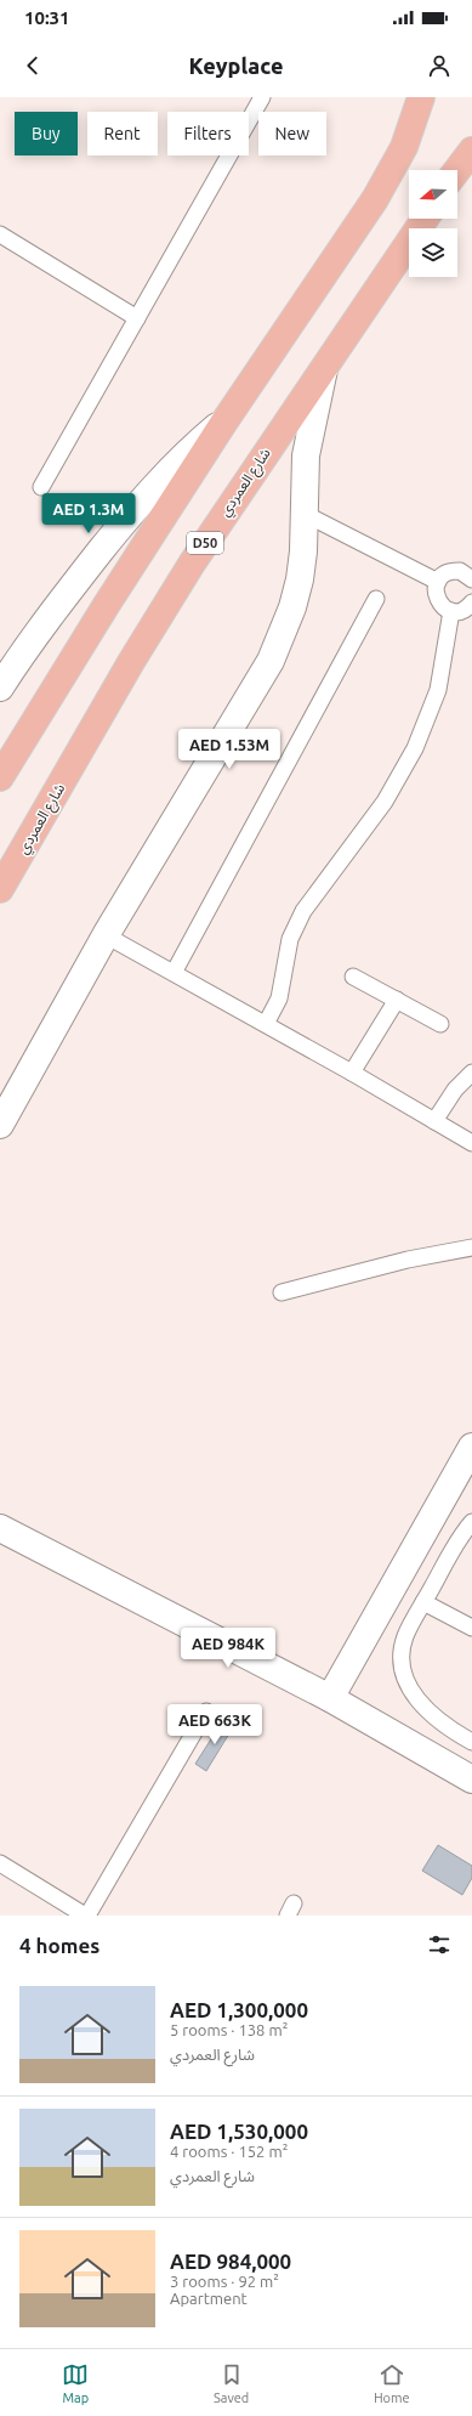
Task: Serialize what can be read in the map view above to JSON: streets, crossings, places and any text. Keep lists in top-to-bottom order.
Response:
{
  "streets": {
    "main road": ["شارع العمردي", "D50"]
  },
  "north": "left",
  "page": {
    "status": "10:31",
    "header": "Keyplace",
    "chip": [
      "Buy",
      "Rent",
      "Filters",
      "New"
    ],
    "price": [
      "AED 1.3M",
      "AED 1.53M",
      "AED 984K",
      "AED 663K"
    ],
    "heading": "4 homes",
    "list": [
      {
        "name": "AED 1,300,000",
        "note": "5 rooms · 138 m² · شارع العمردي"
      },
      {
        "name": "AED 1,530,000",
        "note": "4 rooms · 152 m² · شارع العمردي"
      },
      {
        "name": "AED 984,000",
        "note": "3 rooms · 92 m² · Apartment"
      }
    ],
    "tabs": ["Map", "Saved", "Home"]
  }
}
